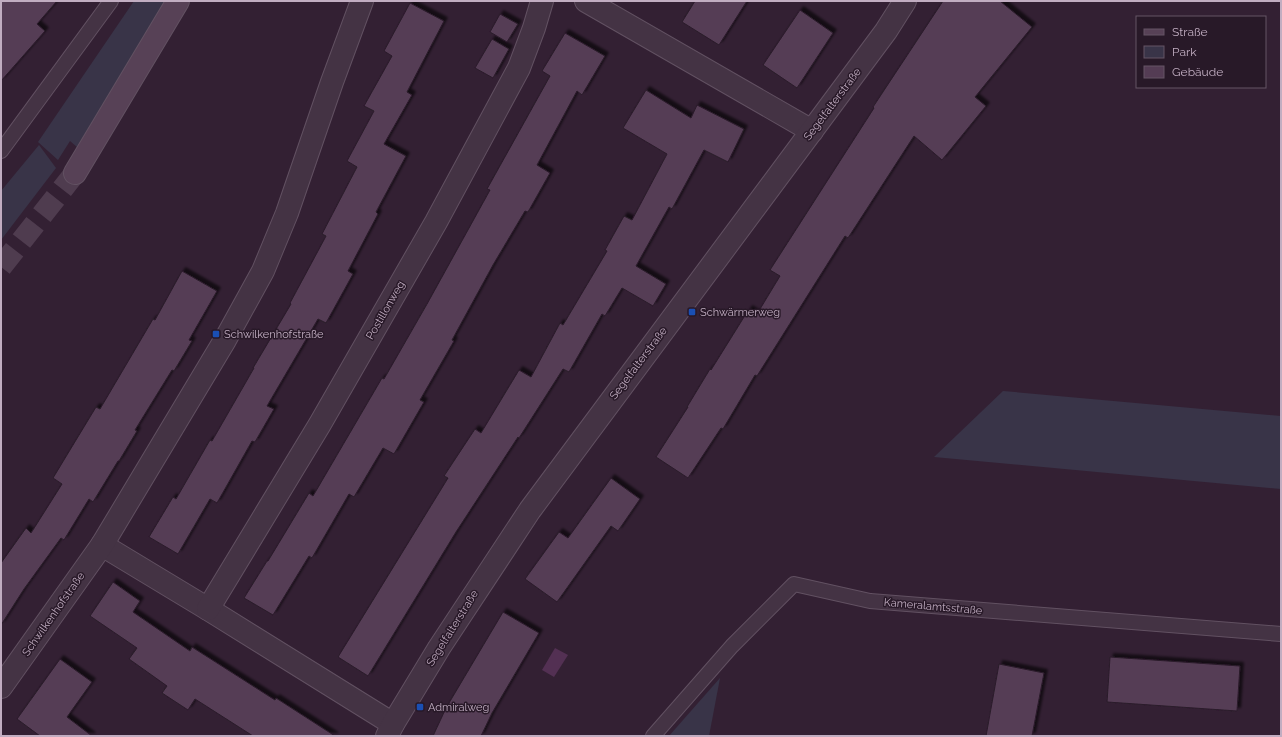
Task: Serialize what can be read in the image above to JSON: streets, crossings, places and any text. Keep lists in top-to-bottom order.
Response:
{
  "streets": {
    "street": ["Segelfalterstraße", "Postillonweg", "Schwilkenhofstraße"],
    "lane": ["Kameralamtsstraße"]
  },
  "places": {
    "transit": ["Schwärmerweg", "Schwilkenhofstraße", "Admiralweg"]
  },
  "legend": ["Straße", "Park", "Gebäude"]
}
